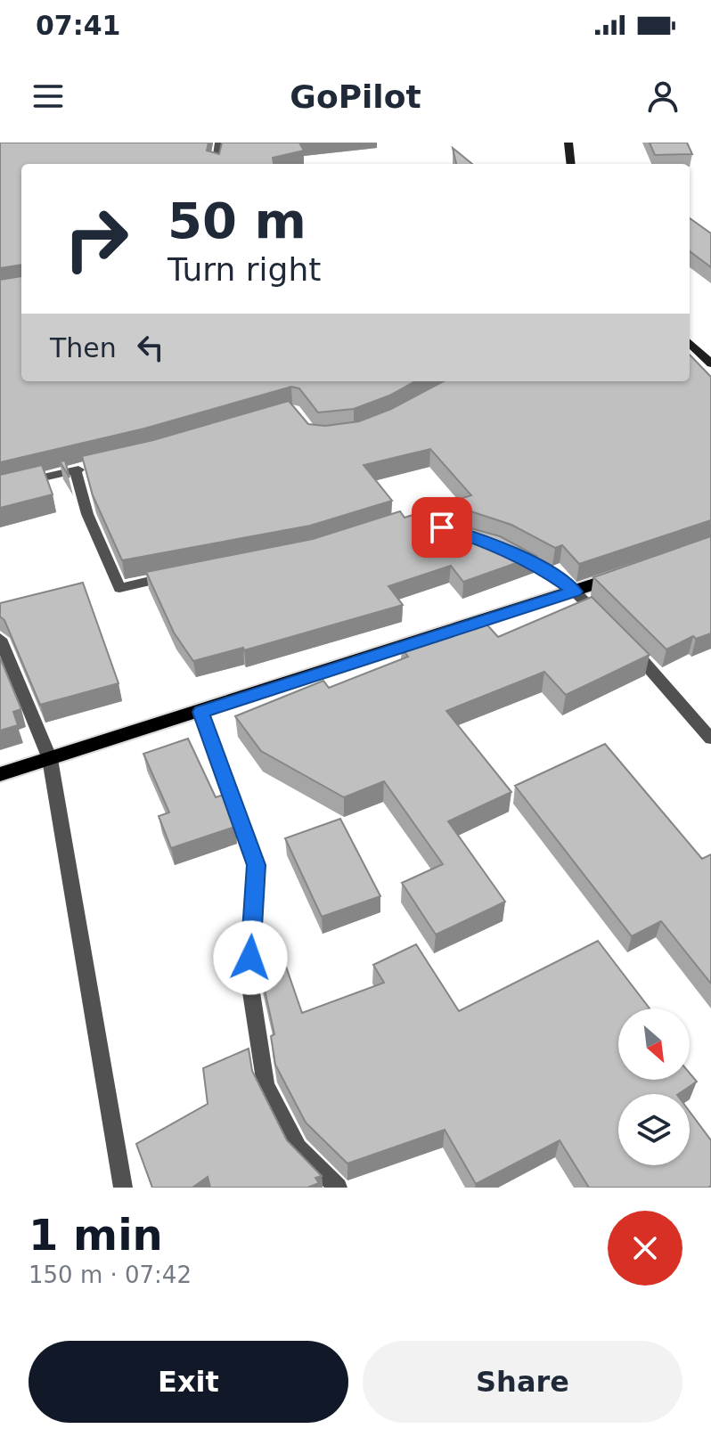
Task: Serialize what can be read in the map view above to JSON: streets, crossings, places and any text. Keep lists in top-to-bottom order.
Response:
{
  "north": "bottom right",
  "page": {
    "status": "07:41",
    "header": "GoPilot",
    "turn": ["50 m", "Turn right"],
    "then": "Then",
    "heading": ["1 min", "150 m · 07:42"],
    "buttons": ["Exit", "Share"]
  }
}
